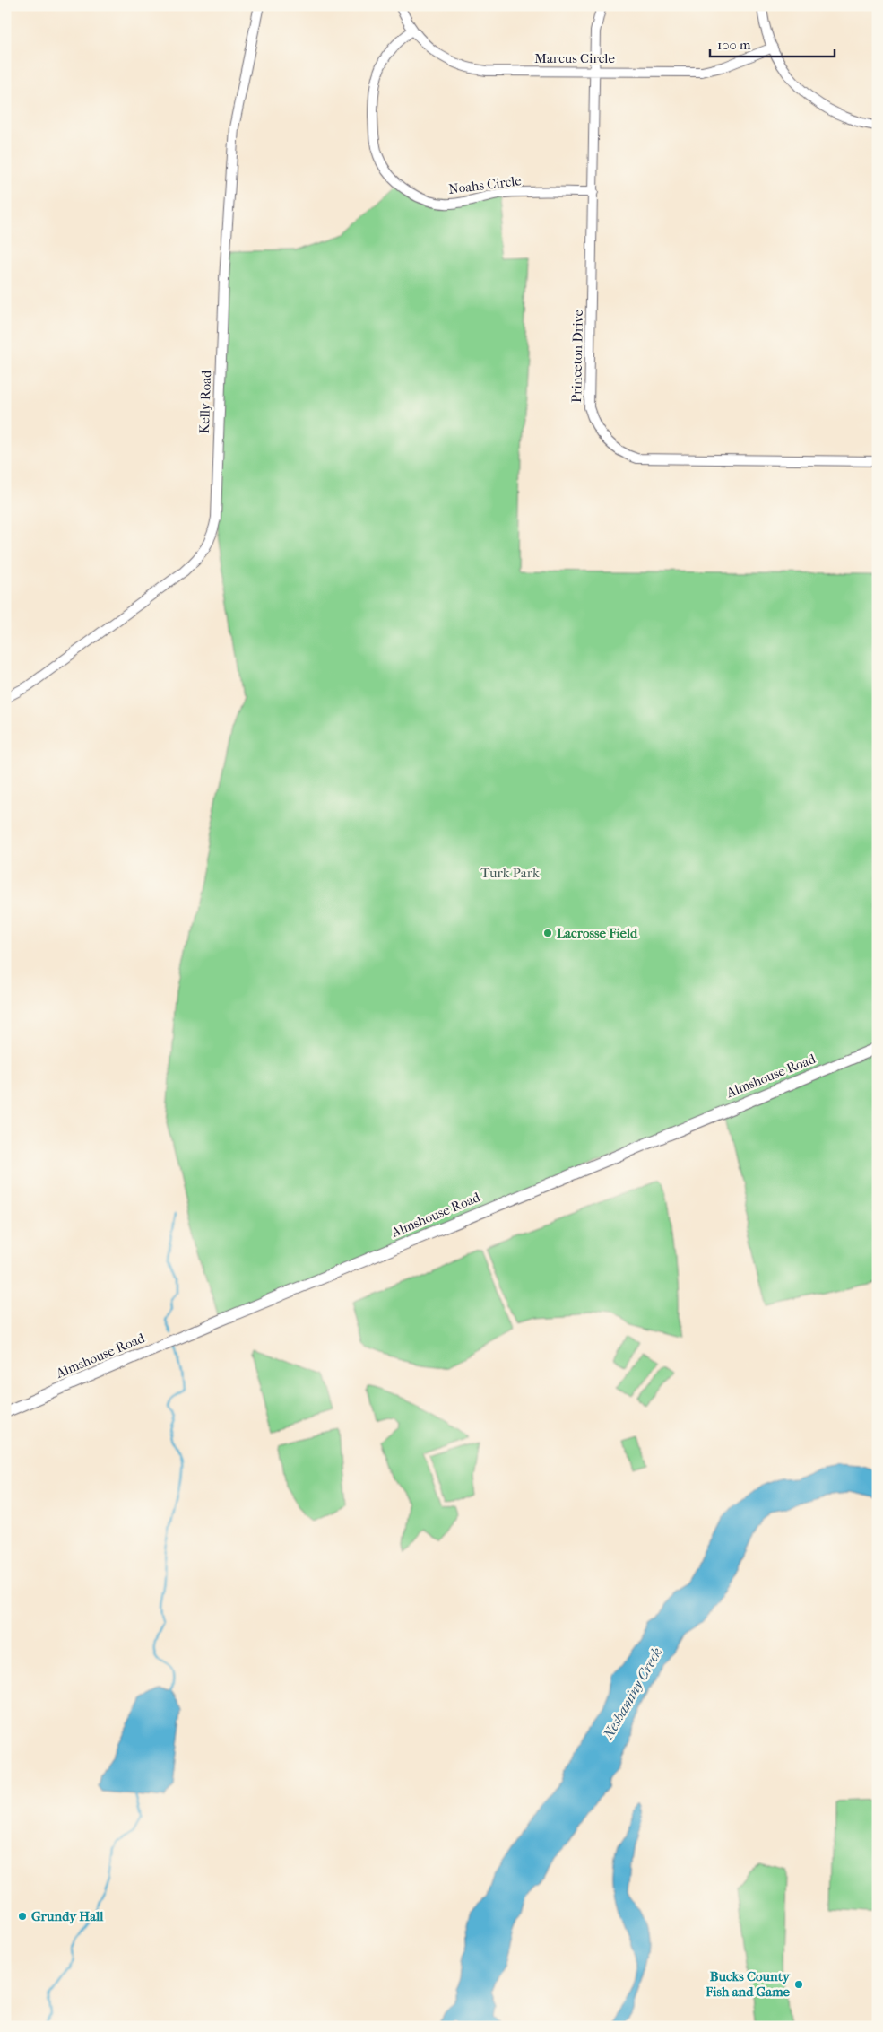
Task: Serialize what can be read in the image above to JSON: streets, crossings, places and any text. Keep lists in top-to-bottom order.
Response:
{
  "streets": {
    "street": [
      "Marcus Circle",
      "Noahs Circle",
      "Princeton Drive",
      "Kelly Road",
      "Almshouse Road"
    ]
  },
  "crossings": [
    ["Marcus Circle", "Noahs Circle"],
    ["Marcus Circle", "Princeton Drive"],
    ["Noahs Circle", "Princeton Drive"]
  ],
  "water": ["Neshaminy Creek"],
  "parks": ["Turk Park"],
  "places": ["Lacrosse Field", "Grundy Hall", "Bucks County Fish and Game"],
  "scale_bar": "100 m"
}
